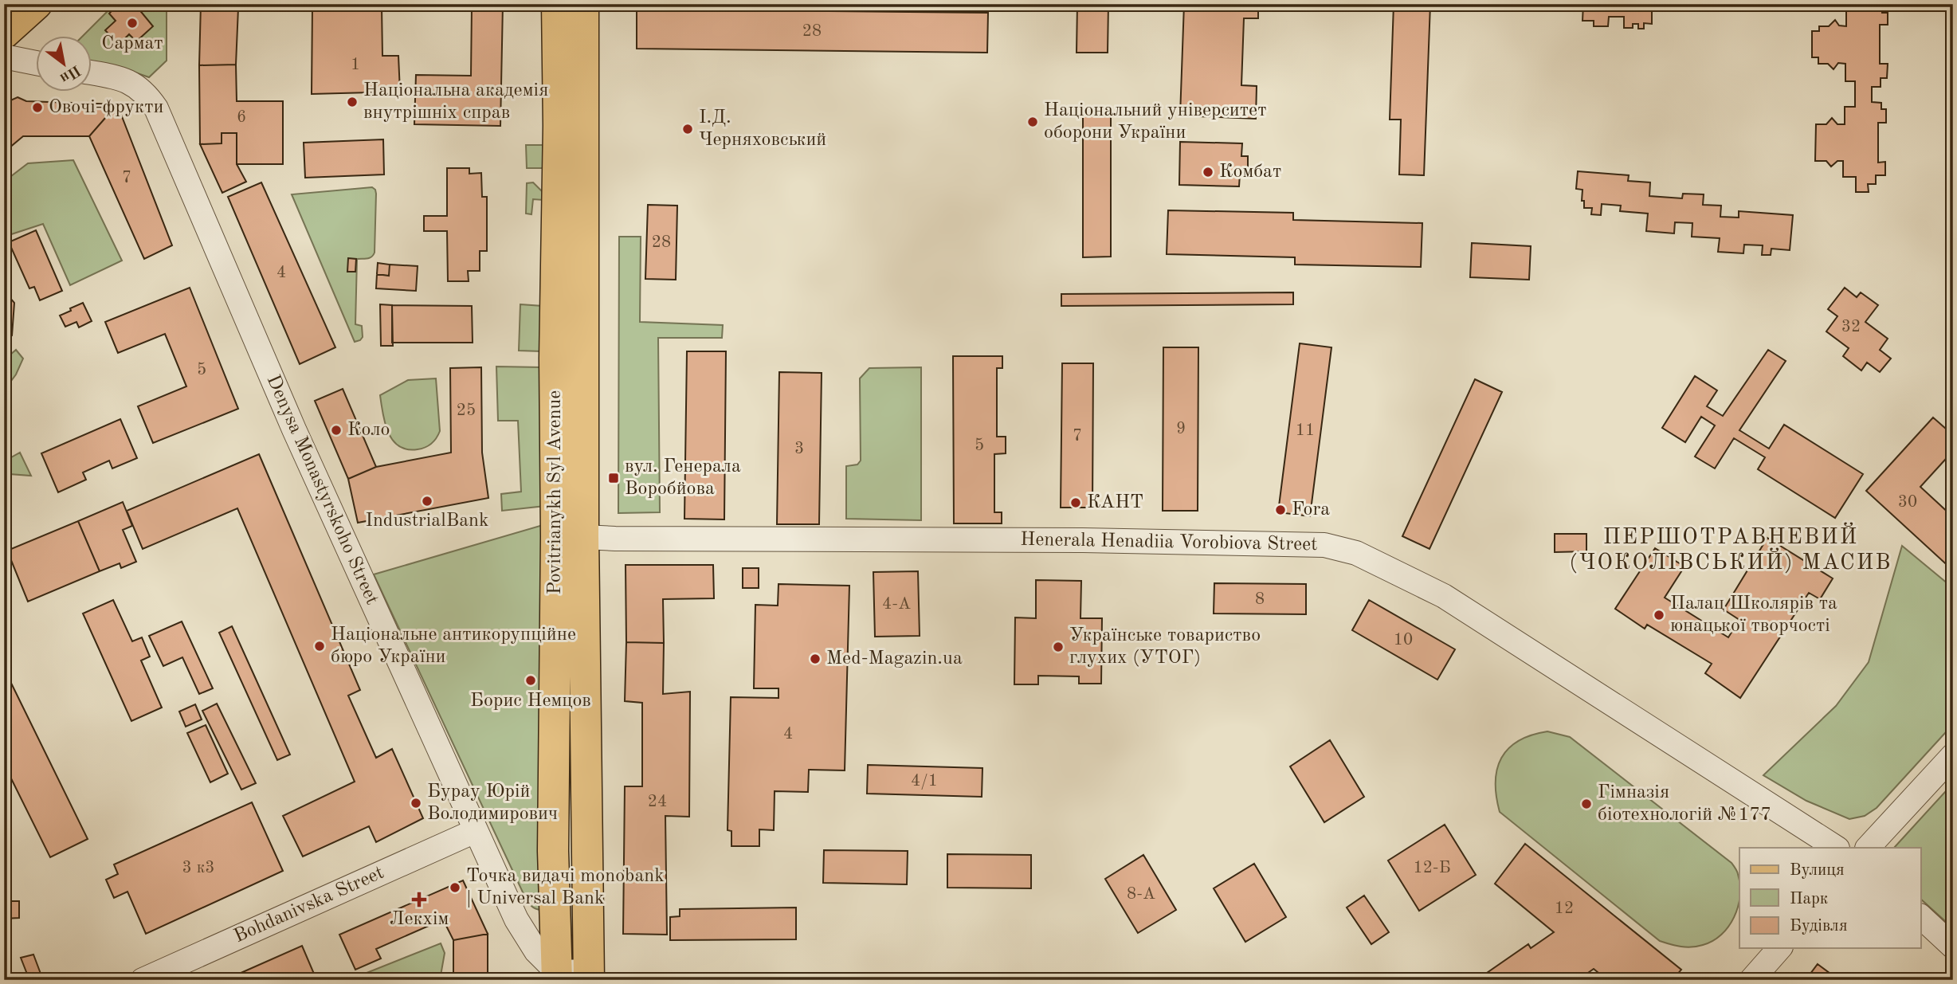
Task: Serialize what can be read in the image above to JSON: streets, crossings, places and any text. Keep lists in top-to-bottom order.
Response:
{
  "streets": {
    "main road": ["Povitrianykh Syl Avenue"],
    "street": ["Denysa Monastyrskoho Street", "Henerala Henadiia Vorobiova Street", "Bohdanivska Street"]
  },
  "crossings": [
    ["Denysa Monastyrskoho Street", "Povitrianykh Syl Avenue"],
    ["Denysa Monastyrskoho Street", "Bohdanivska Street"],
    ["Povitrianykh Syl Avenue", "Henerala Henadiia Vorobiova Street"]
  ],
  "districts": ["ПЕРШОТРАВНЕВИЙ (ЧОКОЛІВСЬКИЙ) МАСИВ"],
  "places": {
    "other": [
      "Сармат",
      "Національна академія внутрішніх справ",
      "Овочі-фрукти",
      "Національний університет оборони України",
      "І.Д. Черняховський",
      "Комбат",
      "Коло",
      "IndustrialBank",
      "КАНТ",
      "Fora",
      "Палац Школярів та юнацької творчості",
      "Національне антикорупційне бюро України",
      "Українське товариство глухих (УТОГ)",
      "Med-Magazin.ua",
      "Борис Немцов",
      "Бурау Юрій Володимирович",
      "Гімназія біотехнологій №177",
      "Точка видачі monobank | Universal Bank"
    ],
    "transit": ["вул. Генерала Воробйова"],
    "health": ["Лекхім"]
  },
  "house_numbers": [
    "28",
    "1",
    "6",
    "7",
    "28",
    "4",
    "32",
    "5",
    "25",
    "9",
    "11",
    "7",
    "5",
    "3",
    "30",
    "8",
    "4-А",
    "10",
    "4",
    "4/1",
    "24",
    "3 к3",
    "12-Б",
    "8-А",
    "12"
  ],
  "legend": ["Вулиця", "Парк", "Будівля"],
  "north": "bottom right"
}
